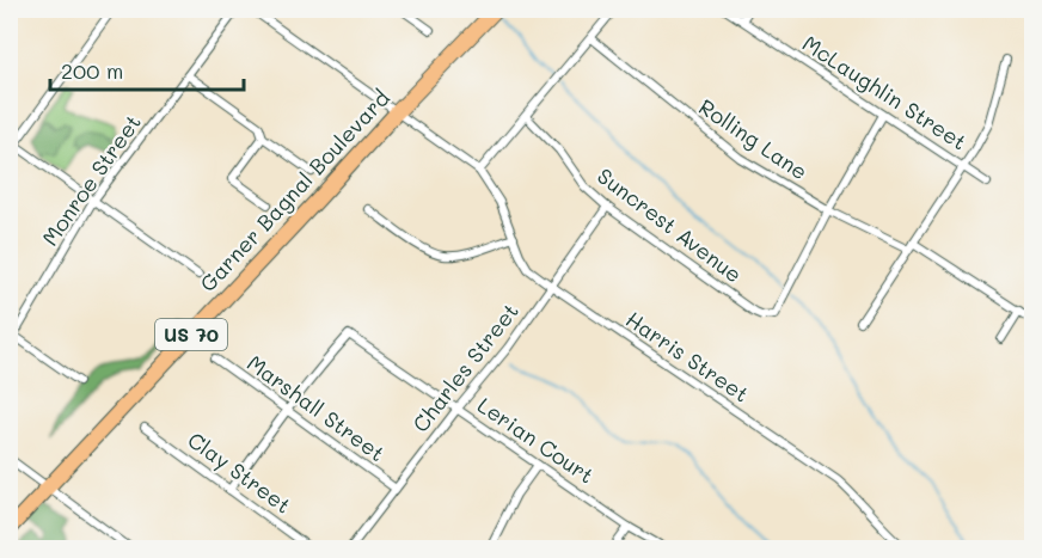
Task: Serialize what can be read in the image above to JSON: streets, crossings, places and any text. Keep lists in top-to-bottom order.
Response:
{
  "streets": {
    "highway": ["Garner Bagnal Boulevard", "US 70"],
    "street": [
      "McLaughlin Street",
      "Rolling Lane",
      "Monroe Street",
      "Suncrest Avenue",
      "Harris Street",
      "Charles Street",
      "Marshall Street",
      "Lerian Court",
      "Clay Street"
    ]
  },
  "crossings": [
    ["Rolling Lane", "Suncrest Avenue"],
    ["Suncrest Avenue", "Charles Street"],
    ["Harris Street", "Charles Street"],
    ["Charles Street", "Marshall Street"],
    ["Charles Street", "Lerian Court"],
    ["Marshall Street", "Lerian Court"]
  ],
  "scale_bar": "200 m"
}
